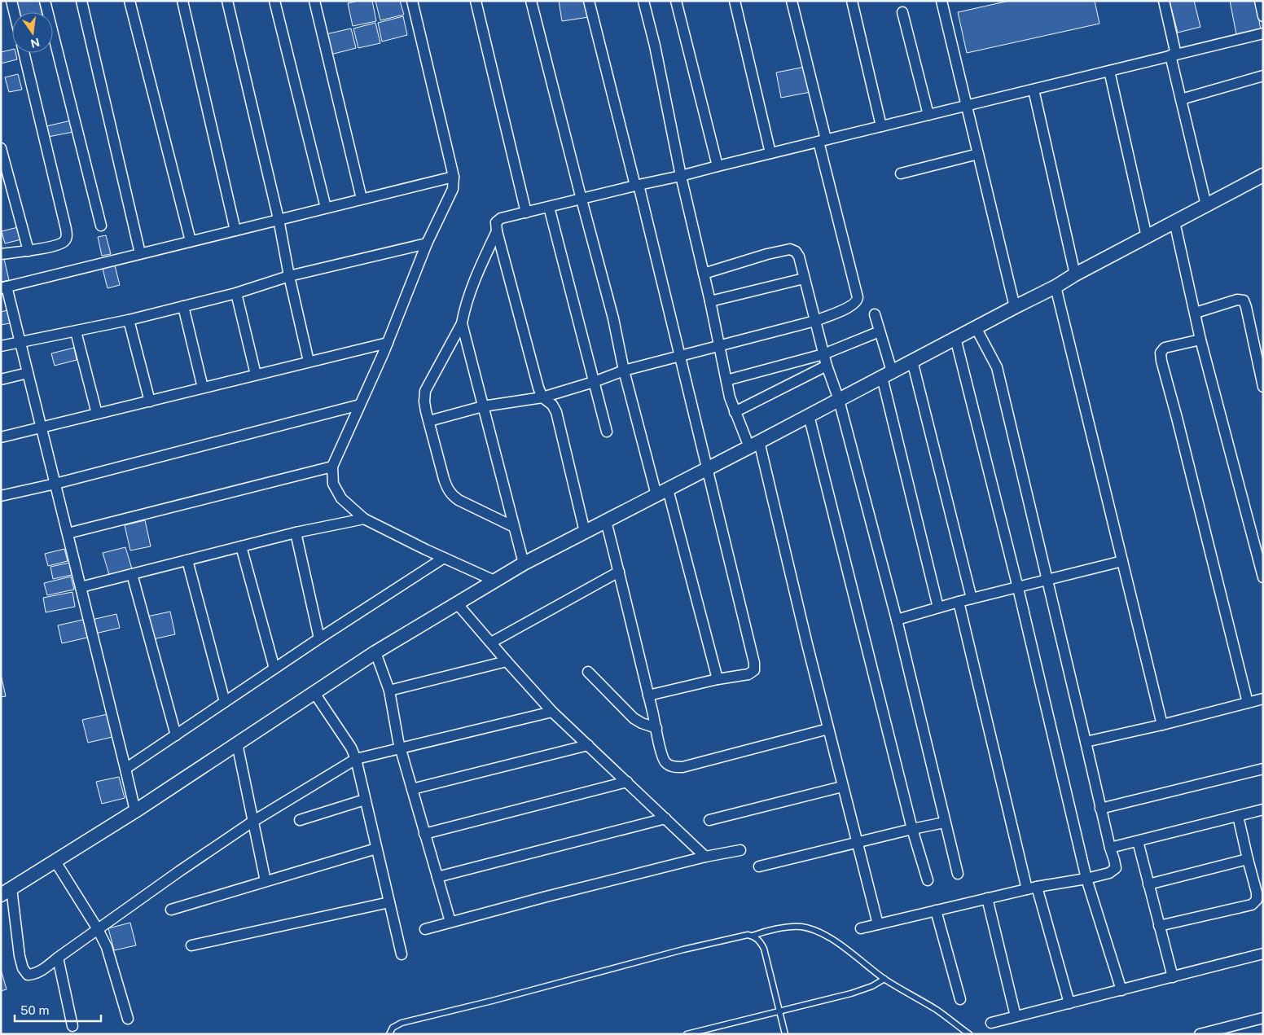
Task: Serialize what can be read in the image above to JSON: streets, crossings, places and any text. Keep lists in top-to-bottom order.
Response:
{
  "scale_bar": "50 m",
  "north": "bottom"
}
